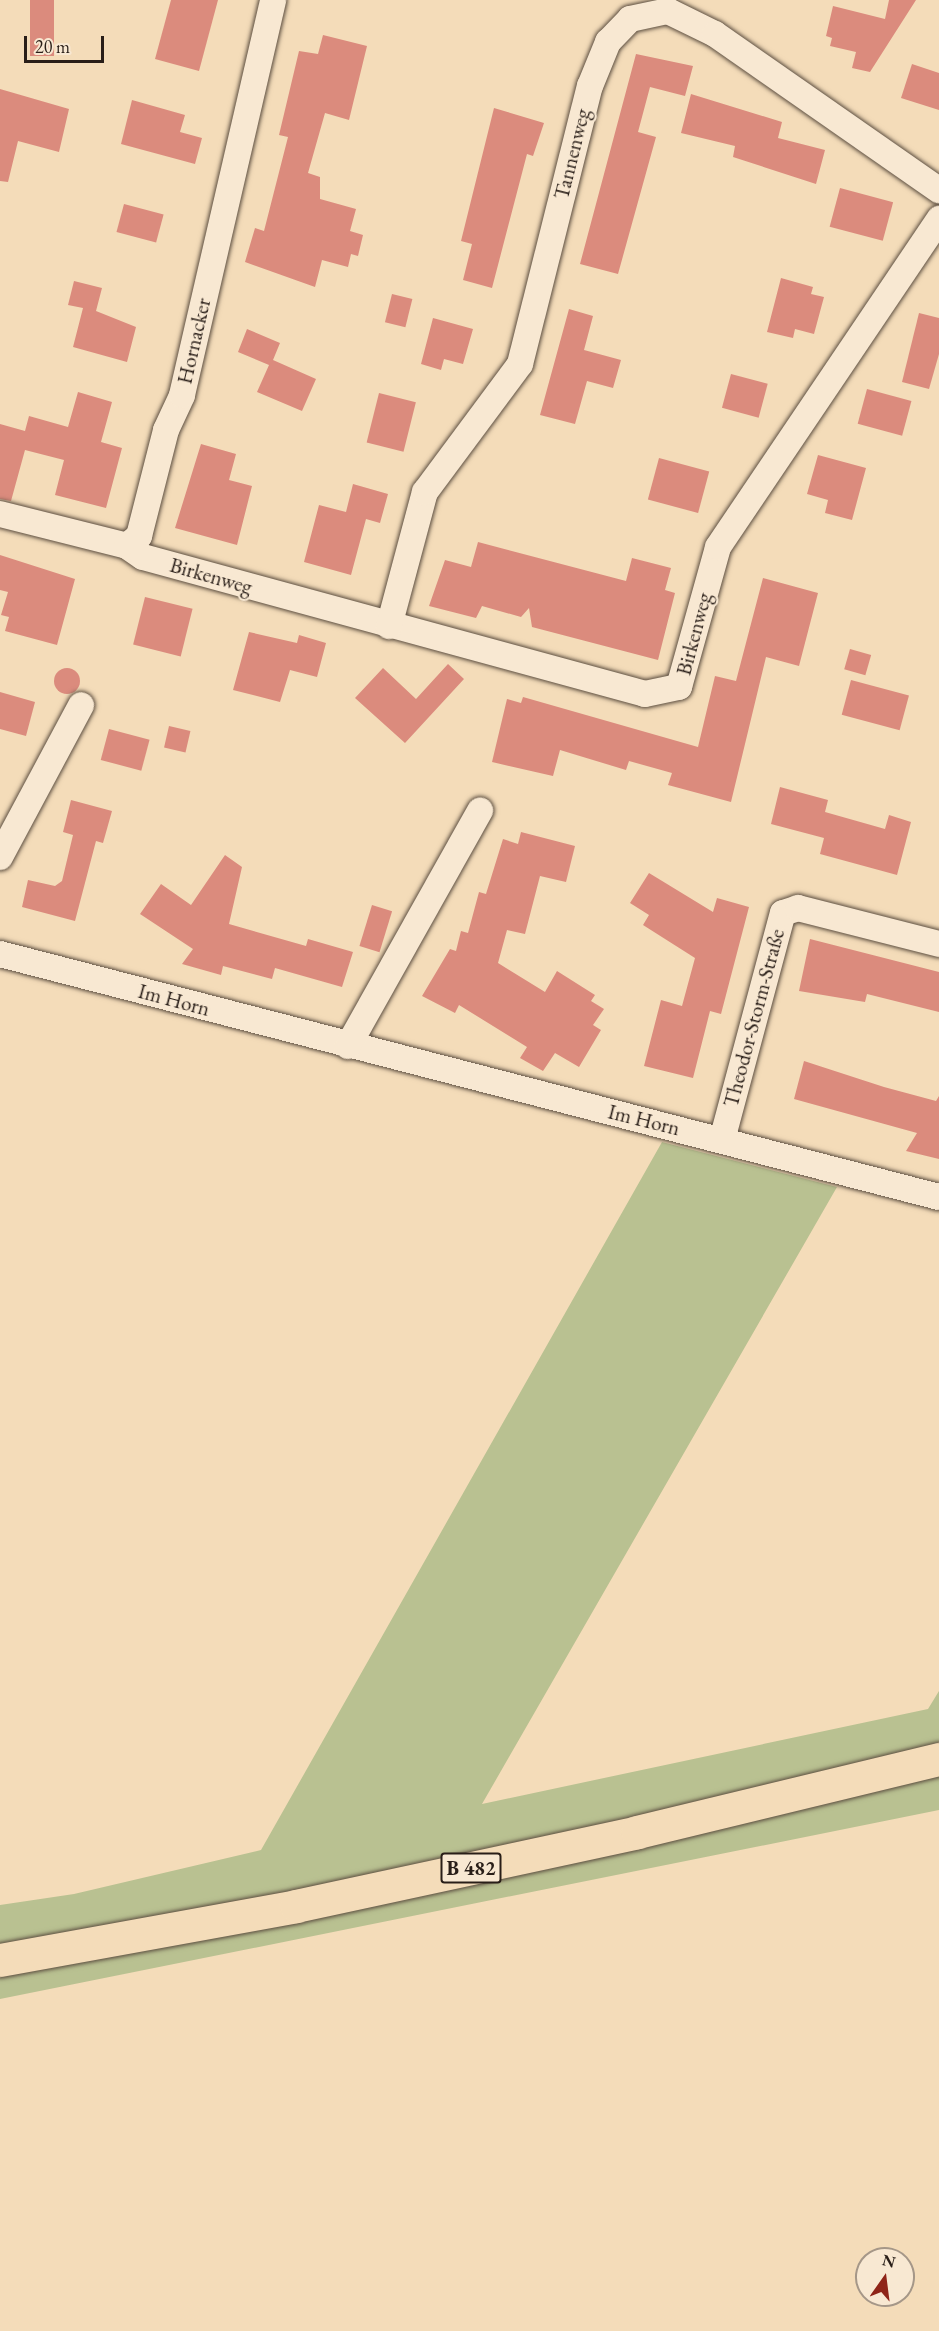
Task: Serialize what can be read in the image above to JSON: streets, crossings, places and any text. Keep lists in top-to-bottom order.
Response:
{
  "streets": {
    "main road": ["B 482"],
    "street": [
      "Tannenweg",
      "Hornacker",
      "Birkenweg",
      "Im Horn",
      "Theodor-Storm-Straße"
    ]
  },
  "crossings": [
    ["Tannenweg", "Birkenweg"],
    ["Hornacker", "Birkenweg"],
    ["Im Horn", "Theodor-Storm-Straße"]
  ],
  "scale_bar": "20 m",
  "north": "top"
}
